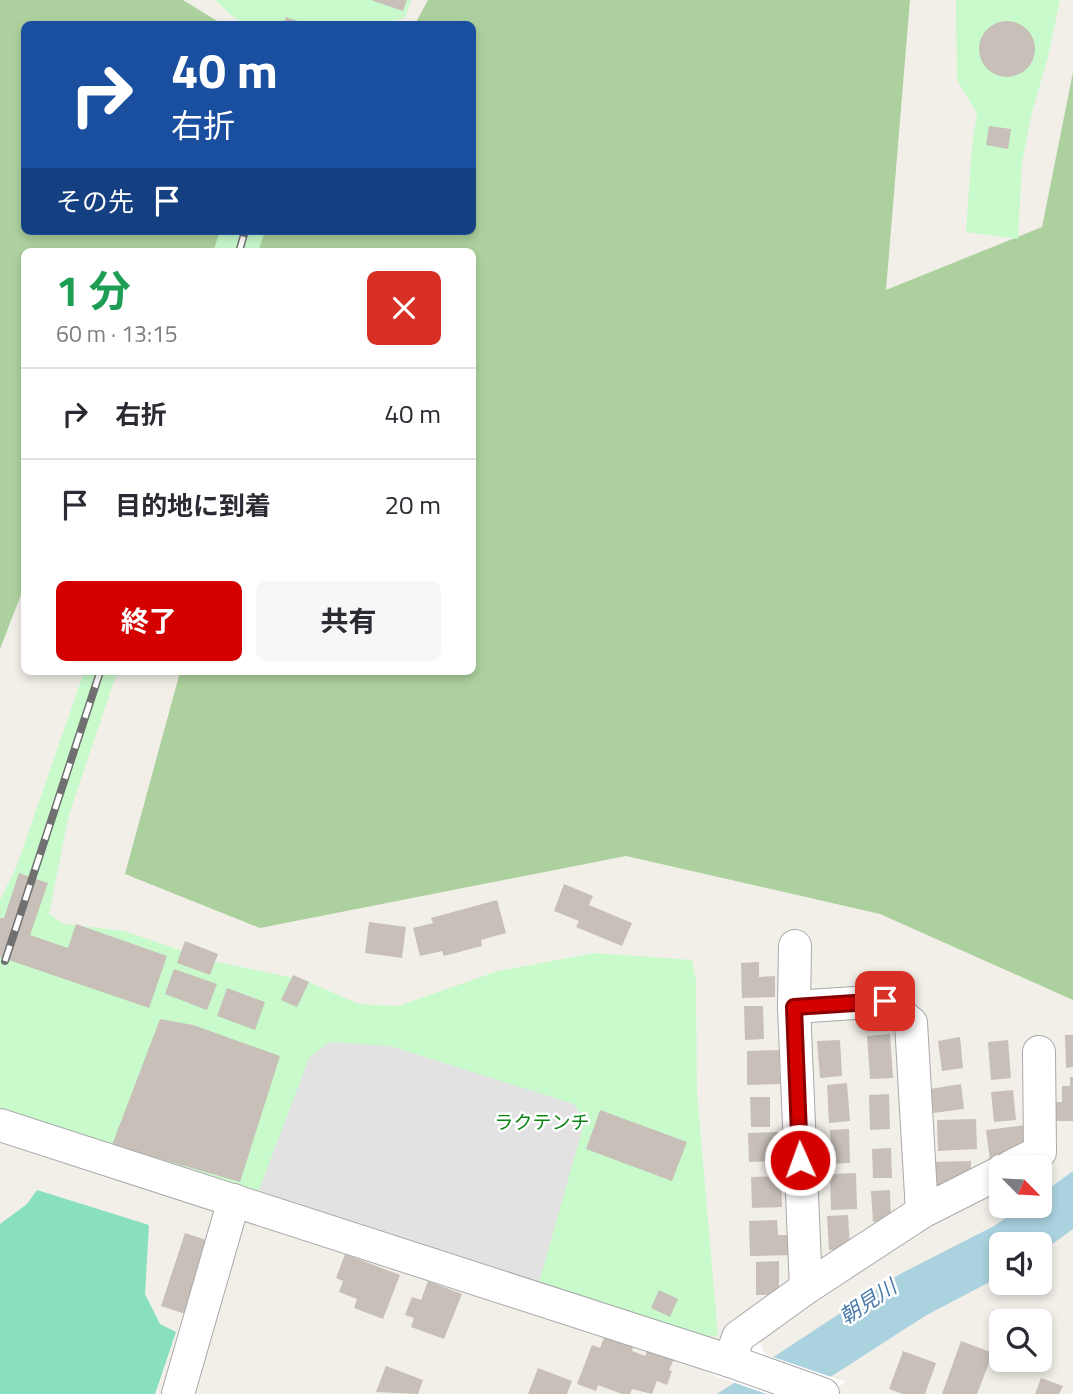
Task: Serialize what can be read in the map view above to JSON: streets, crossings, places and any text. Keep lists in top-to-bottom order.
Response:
{
  "water": ["朝見川"],
  "parks": ["ラクテンチ"],
  "north": "bottom right",
  "page": {
    "turn": ["40 m", "右折"],
    "then": "その先",
    "heading": ["1 分", "60 m · 13:15"],
    "list": [
      {
        "name": "右折",
        "value": "40 m"
      },
      {
        "name": "目的地に到着",
        "value": "20 m"
      }
    ],
    "buttons": ["終了", "共有"]
  }
}
